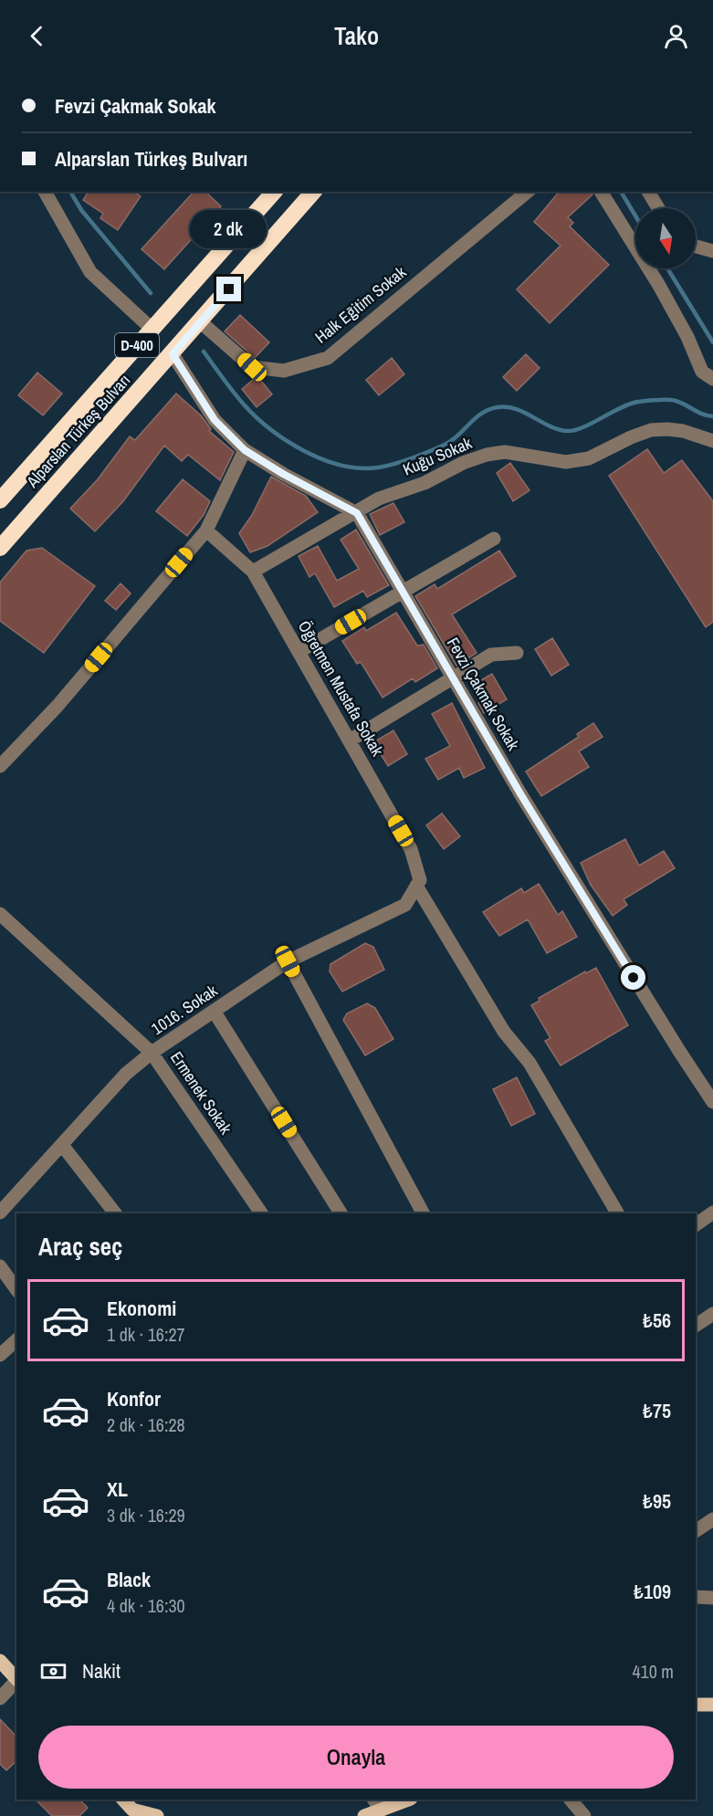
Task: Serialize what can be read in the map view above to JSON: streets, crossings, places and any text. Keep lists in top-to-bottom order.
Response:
{
  "streets": {
    "highway": ["D-400", "Alparslan Türkeş Bulvarı"],
    "street": [
      "Halk Eğitim Sokak",
      "Kuğu Sokak",
      "Öğretmen Mustafa Sokak",
      "Fevzi Çakmak Sokak",
      "1016. Sokak",
      "Ermenek Sokak"
    ]
  },
  "crossings": [
    ["Halk Eğitim Sokak", "Alparslan Türkeş Bulvarı"],
    ["Kuğu Sokak", "Öğretmen Mustafa Sokak"],
    ["Kuğu Sokak", "Fevzi Çakmak Sokak"],
    ["Öğretmen Mustafa Sokak", "1016. Sokak"],
    ["1016. Sokak", "Ermenek Sokak"]
  ],
  "north": "bottom",
  "page": {
    "header": "Tako",
    "banner": ["Fevzi Çakmak Sokak", "Alparslan Türkeş Bulvarı"],
    "bubble": "2 dk",
    "heading": "Araç seç",
    "list": [
      {
        "name": "Ekonomi",
        "note": "1 dk · 16:27",
        "value": "₺56"
      },
      {
        "name": "Konfor",
        "note": "2 dk · 16:28",
        "value": "₺75"
      },
      {
        "name": "XL",
        "note": "3 dk · 16:29",
        "value": "₺95"
      },
      {
        "name": "Black",
        "note": "4 dk · 16:30",
        "value": "₺109"
      }
    ],
    "pay": ["Nakit", "410 m"],
    "buttons": "Onayla"
  }
}
